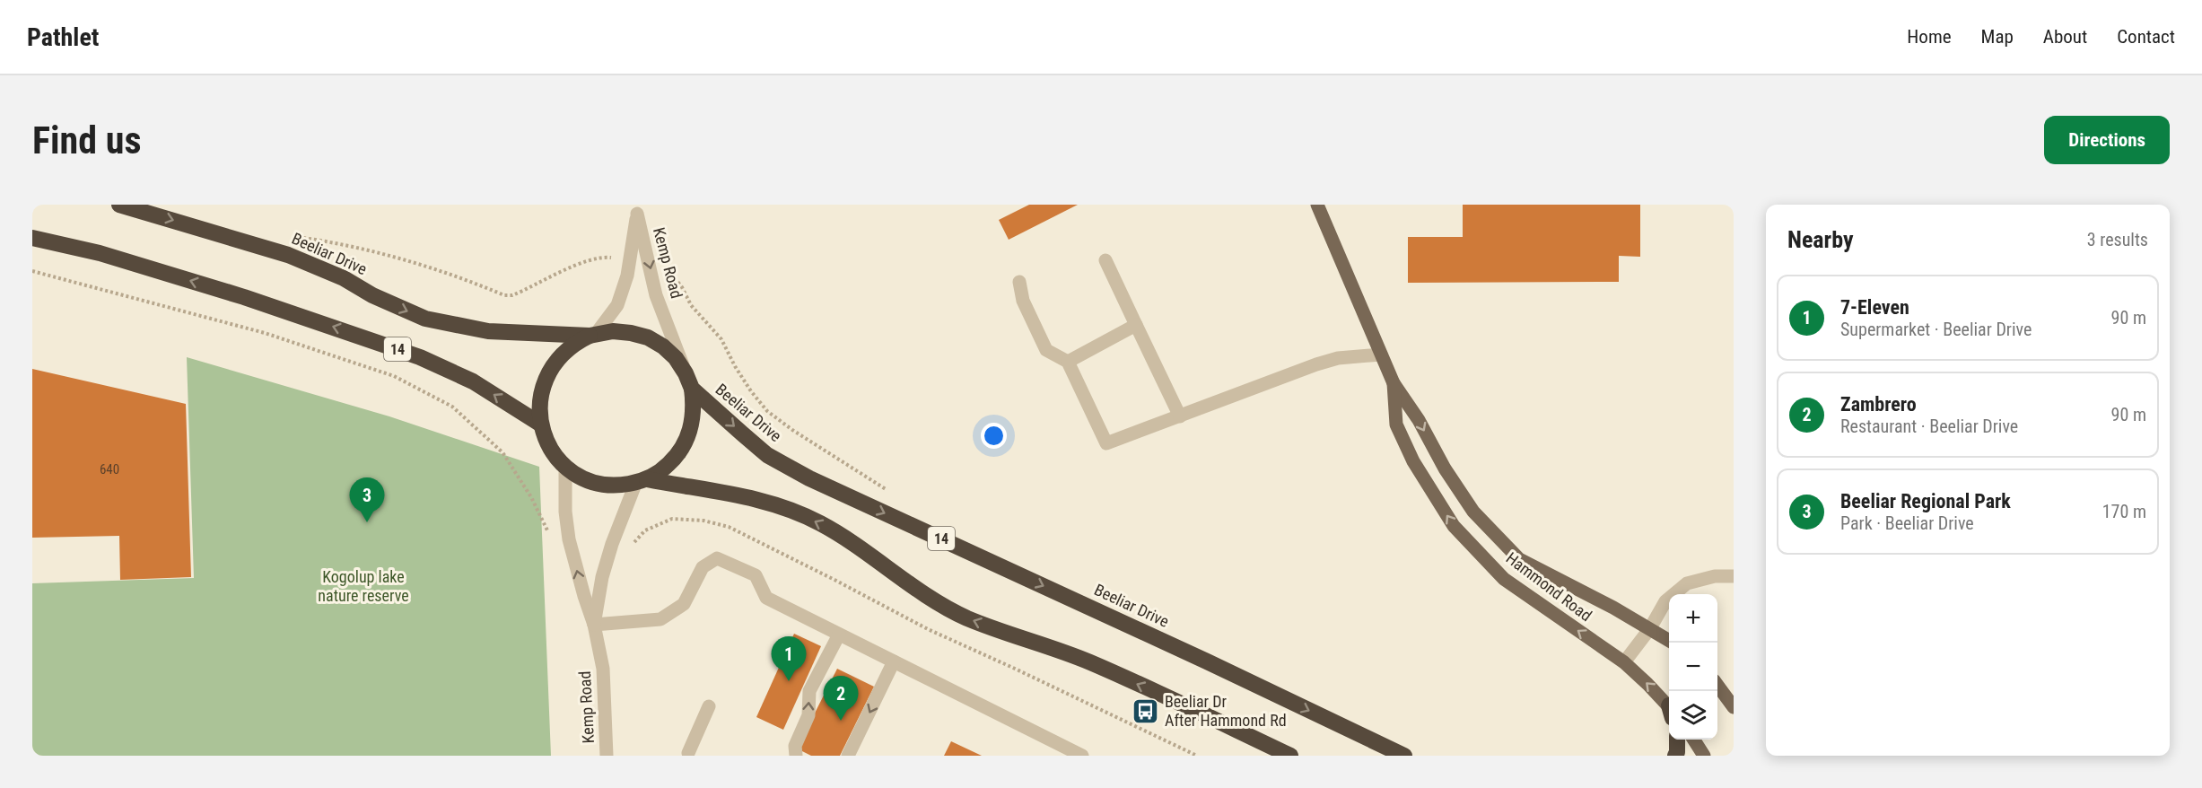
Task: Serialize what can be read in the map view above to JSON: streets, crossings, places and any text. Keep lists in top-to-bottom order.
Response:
{
  "streets": {
    "highway": ["Beeliar Drive", "14"],
    "main road": ["Hammond Road"],
    "street": ["Kemp Road"]
  },
  "crossings": [
    ["Beeliar Drive", "Kemp Road"],
    ["Beeliar Drive", "14"],
    ["Kemp Road", "14"]
  ],
  "parks": ["Kogolup lake nature reserve"],
  "places": {
    "bus stop": ["Beeliar Dr After Hammond Rd"]
  },
  "house_numbers": ["640"],
  "page": {
    "header": "Pathlet",
    "nav": [
      "Home",
      "Map",
      "About",
      "Contact"
    ],
    "buttons": "Directions",
    "title": "Find us",
    "heading": ["Nearby", "3 results"],
    "list": [
      {
        "mark": "1",
        "name": "7-Eleven",
        "note": "Supermarket · Beeliar Drive",
        "value": "90 m"
      },
      {
        "mark": "2",
        "name": "Zambrero",
        "note": "Restaurant · Beeliar Drive",
        "value": "90 m"
      },
      {
        "mark": "3",
        "name": "Beeliar Regional Park",
        "note": "Park · Beeliar Drive",
        "value": "170 m"
      }
    ],
    "pins": ["3", "1", "2"],
    "map_buttons": ["+", "−"]
  }
}
